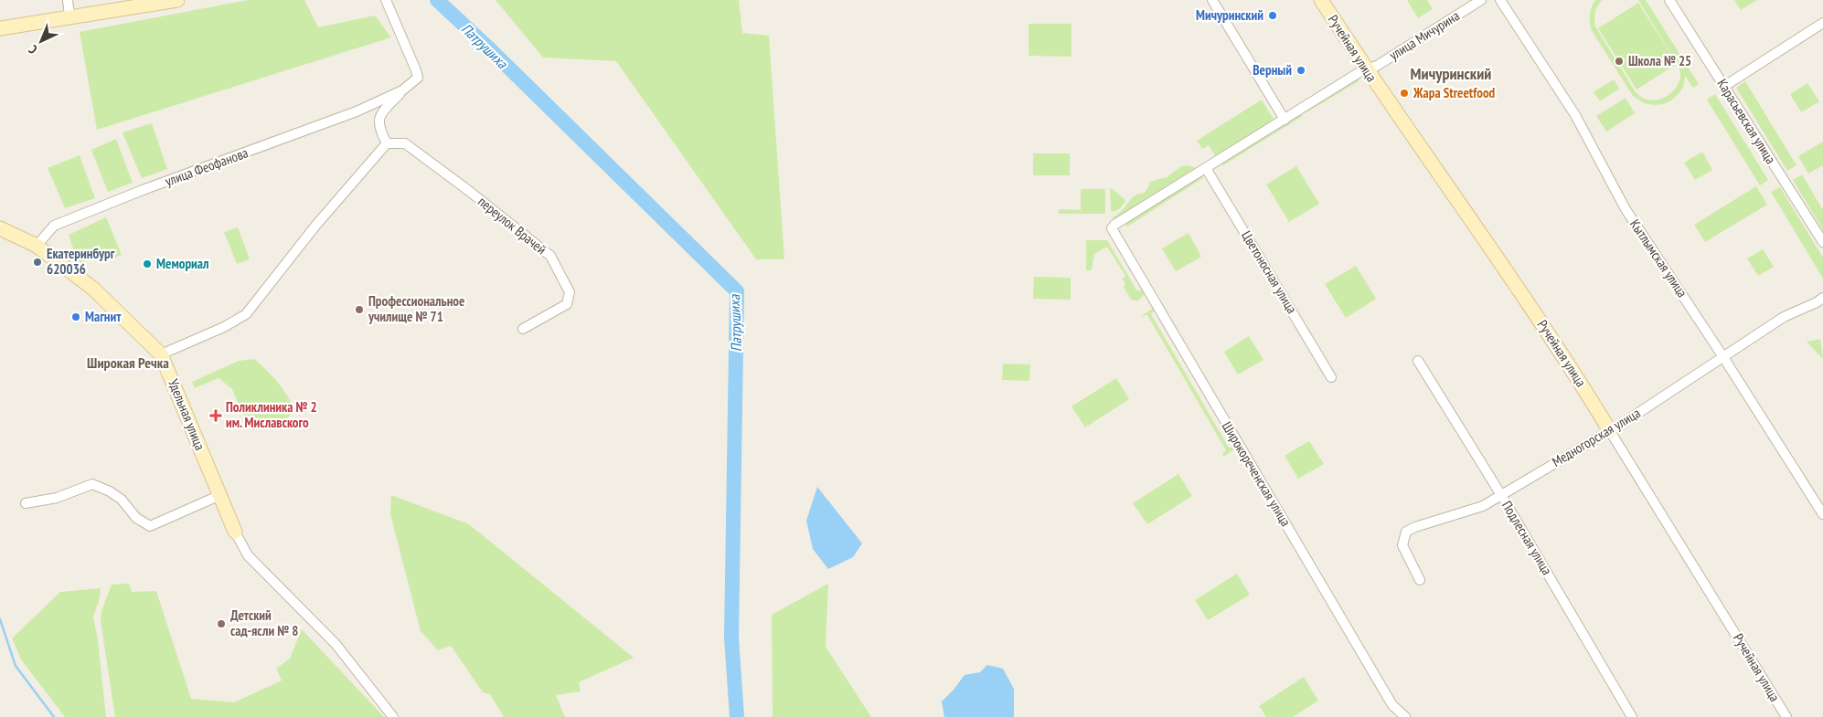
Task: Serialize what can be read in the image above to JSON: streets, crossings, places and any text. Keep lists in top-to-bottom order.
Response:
{
  "streets": {
    "street": [
      "улица Мичурина",
      "Ручейная улица",
      "Карасьевская улица",
      "улица Феофанова",
      "переулок Врачей",
      "Кытлымская улица",
      "Цветоносная улица",
      "Удельная улица",
      "Медногорская улица",
      "Широкореченская улица",
      "Подлесная улица"
    ]
  },
  "crossings": [
    ["улица Мичурина", "Ручейная улица"],
    ["Ручейная улица", "Медногорская улица"],
    ["улица Феофанова", "Удельная улица"],
    ["Кытлымская улица", "Медногорская улица"],
    ["Цветоносная улица", "Широкореченская улица"],
    ["Медногорская улица", "Подлесная улица"]
  ],
  "districts": ["Мичуринский", "Широкая Речка"],
  "water": ["Патрушиха"],
  "places": {
    "other": [
      "Мичуринский",
      "Школа № 25",
      "Верный",
      "Жара Streetfood",
      "Екатеринбург 620036",
      "Мемориал",
      "Профессиональное училище № 71",
      "Магнит",
      "Детский сад-ясли № 8"
    ],
    "health": ["Поликлиника № 2 им. Миславского"]
  },
  "north": "bottom left"
}
